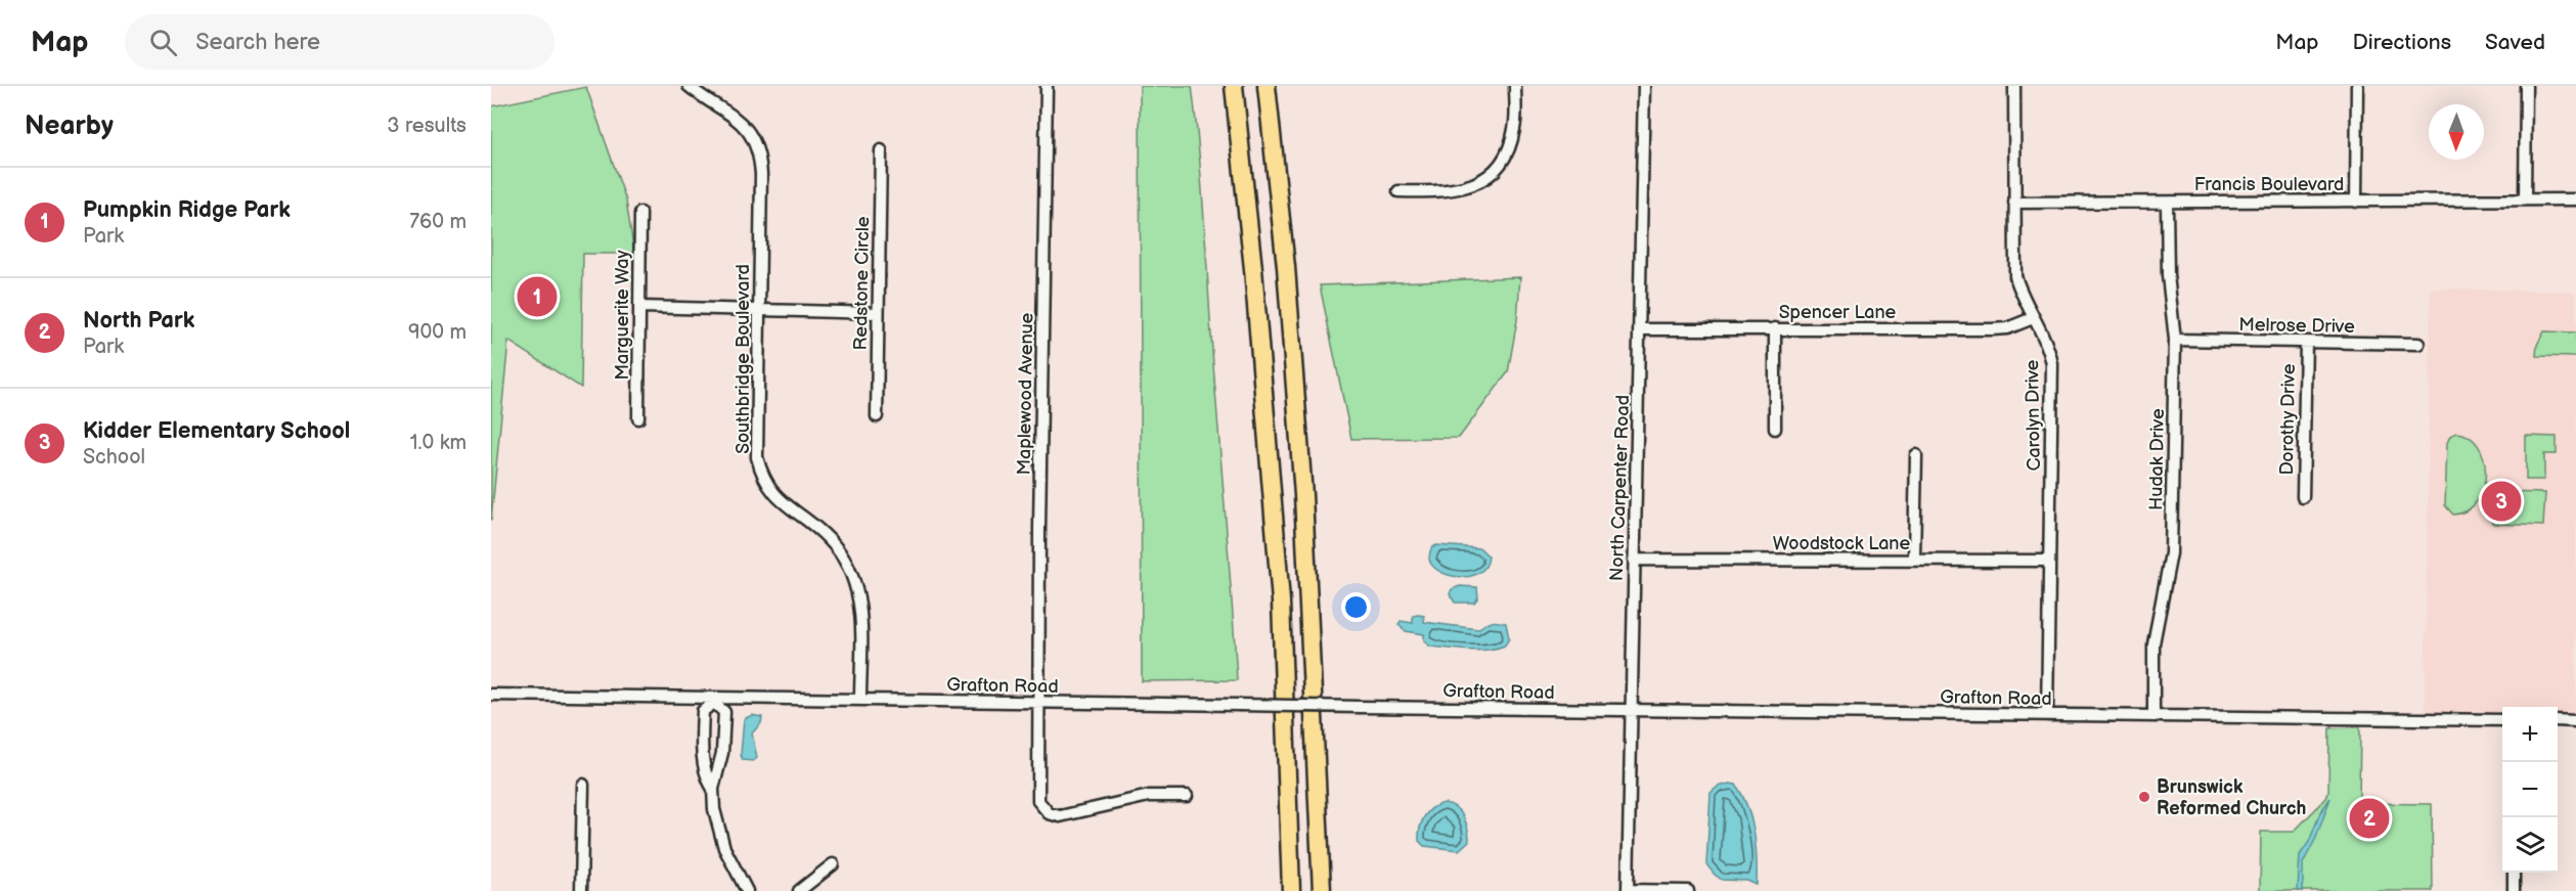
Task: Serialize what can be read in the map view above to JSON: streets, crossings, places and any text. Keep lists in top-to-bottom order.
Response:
{
  "streets": {
    "street": [
      "Francis Boulevard",
      "Redstone Circle",
      "Spencer Lane",
      "Marguerite Way",
      "Melrose Drive",
      "Southbridge Boulevard",
      "Maplewood Avenue",
      "Carolyn Drive",
      "Dorothy Drive",
      "Hudak Drive",
      "North Carpenter Road",
      "Woodstock Lane",
      "Grafton Road"
    ]
  },
  "crossings": [
    ["Francis Boulevard", "Carolyn Drive"],
    ["Francis Boulevard", "Hudak Drive"],
    ["Spencer Lane", "Carolyn Drive"],
    ["Spencer Lane", "North Carpenter Road"],
    ["Melrose Drive", "Dorothy Drive"],
    ["Melrose Drive", "Hudak Drive"],
    ["Southbridge Boulevard", "Grafton Road"],
    ["Maplewood Avenue", "Grafton Road"],
    ["Carolyn Drive", "Woodstock Lane"],
    ["Carolyn Drive", "Grafton Road"],
    ["Hudak Drive", "Grafton Road"],
    ["North Carpenter Road", "Woodstock Lane"],
    ["North Carpenter Road", "Grafton Road"]
  ],
  "places": ["Brunswick Reformed Church"],
  "north": "bottom",
  "page": {
    "header": "Map",
    "search": "Search here",
    "nav": ["Map", "Directions", "Saved"],
    "heading": ["Nearby", "3 results"],
    "list": [
      {
        "mark": "1",
        "name": "Pumpkin Ridge Park",
        "note": "Park",
        "value": "760 m"
      },
      {
        "mark": "2",
        "name": "North Park",
        "note": "Park",
        "value": "900 m"
      },
      {
        "mark": "3",
        "name": "Kidder Elementary School",
        "note": "School",
        "value": "1.0 km"
      }
    ],
    "pins": ["1", "3", "2"],
    "map_buttons": ["+", "−"]
  }
}
